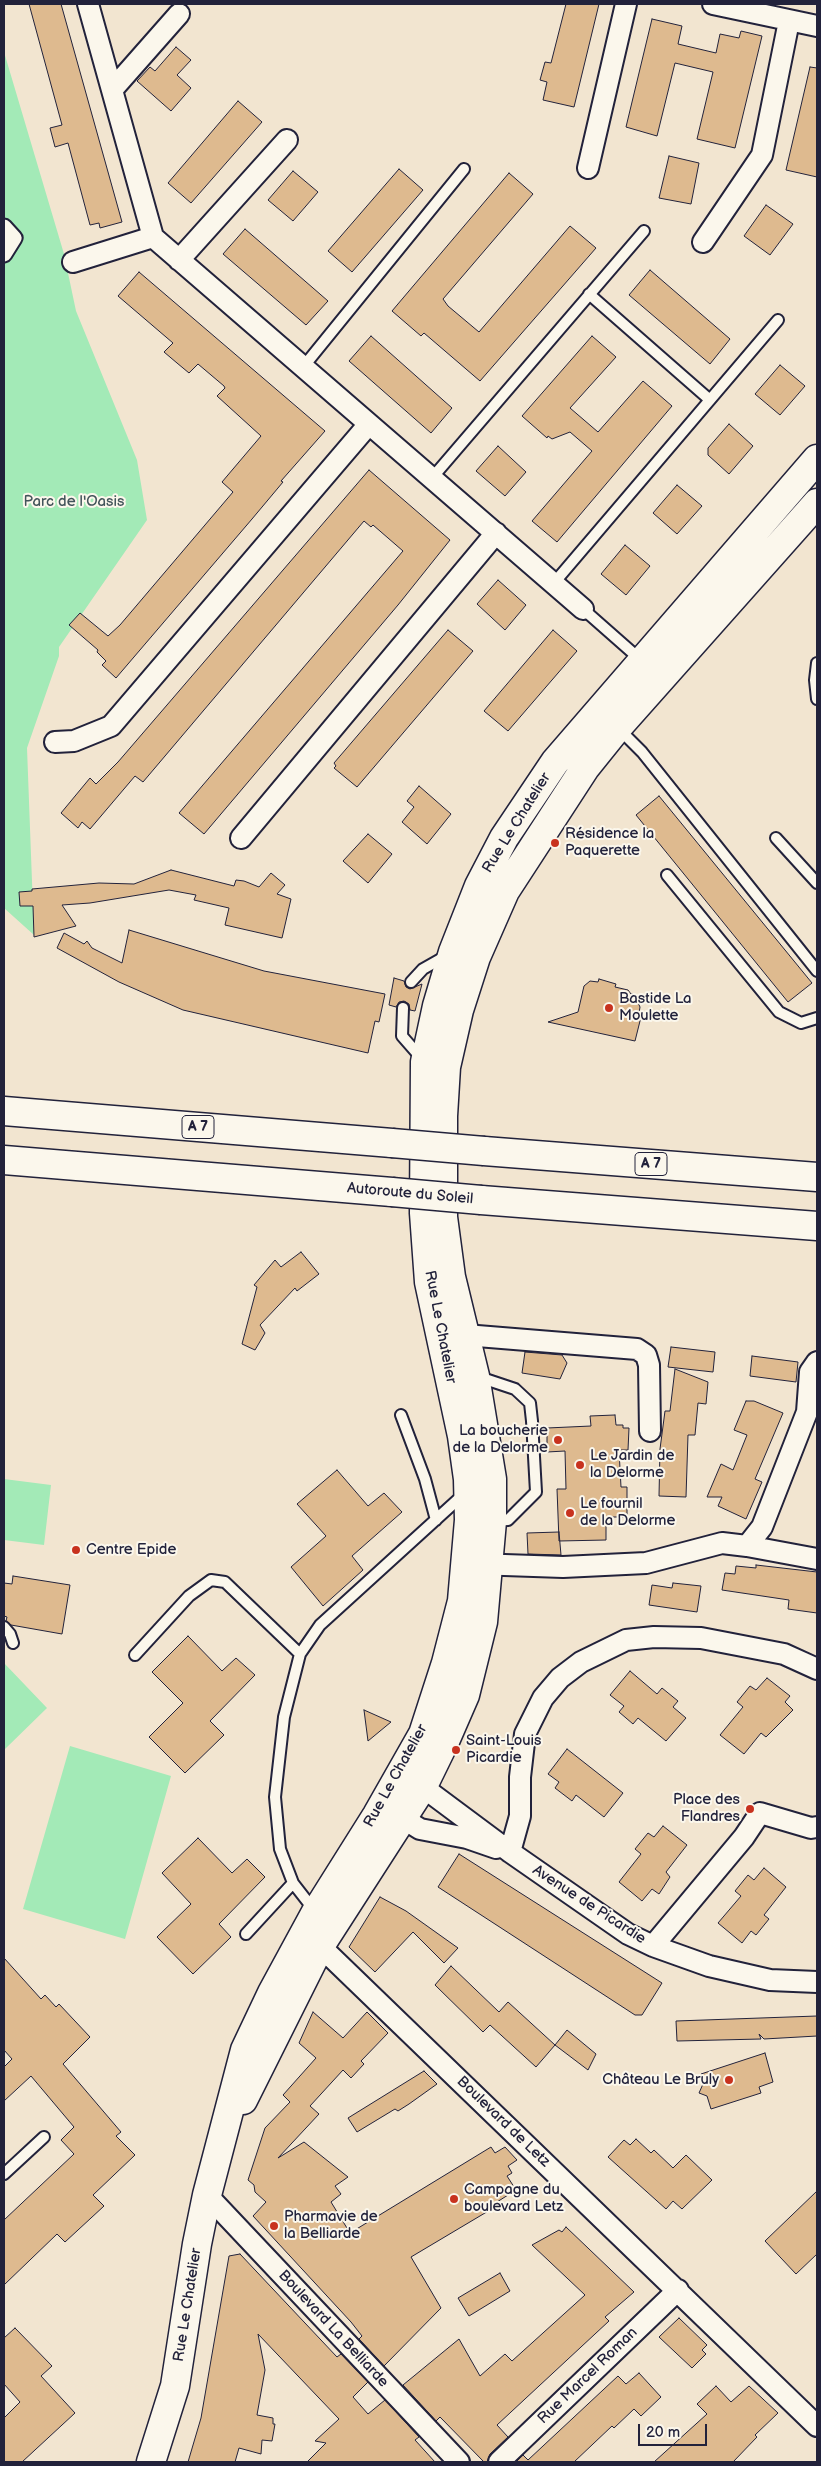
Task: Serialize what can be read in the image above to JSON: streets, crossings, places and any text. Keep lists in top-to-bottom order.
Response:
{
  "streets": {
    "main road": ["Rue Le Chatelier", "A 7", "Autoroute du Soleil"],
    "street": [
      "Avenue de Picardie",
      "Boulevard de Letz",
      "Boulevard La Belliarde",
      "Rue Marcel Roman"
    ]
  },
  "crossings": [
    ["Rue Le Chatelier", "Avenue de Picardie"],
    ["Rue Le Chatelier", "Boulevard de Letz"],
    ["Rue Le Chatelier", "Boulevard La Belliarde"],
    ["Boulevard de Letz", "Rue Marcel Roman"]
  ],
  "parks": ["Parc de l'Oasis"],
  "places": [
    "Résidence la Paquerette",
    "Bastide La Moulette",
    "La boucherie de la Delorme",
    "Le Jardin de la Delorme",
    "Le fournil de la Delorme",
    "Centre Epide",
    "Saint-Louis Picardie",
    "Place des Flandres",
    "Château Le Bruly",
    "Campagne du boulevard Letz",
    "Pharmavie de la Belliarde"
  ],
  "scale_bar": "20 m"
}
